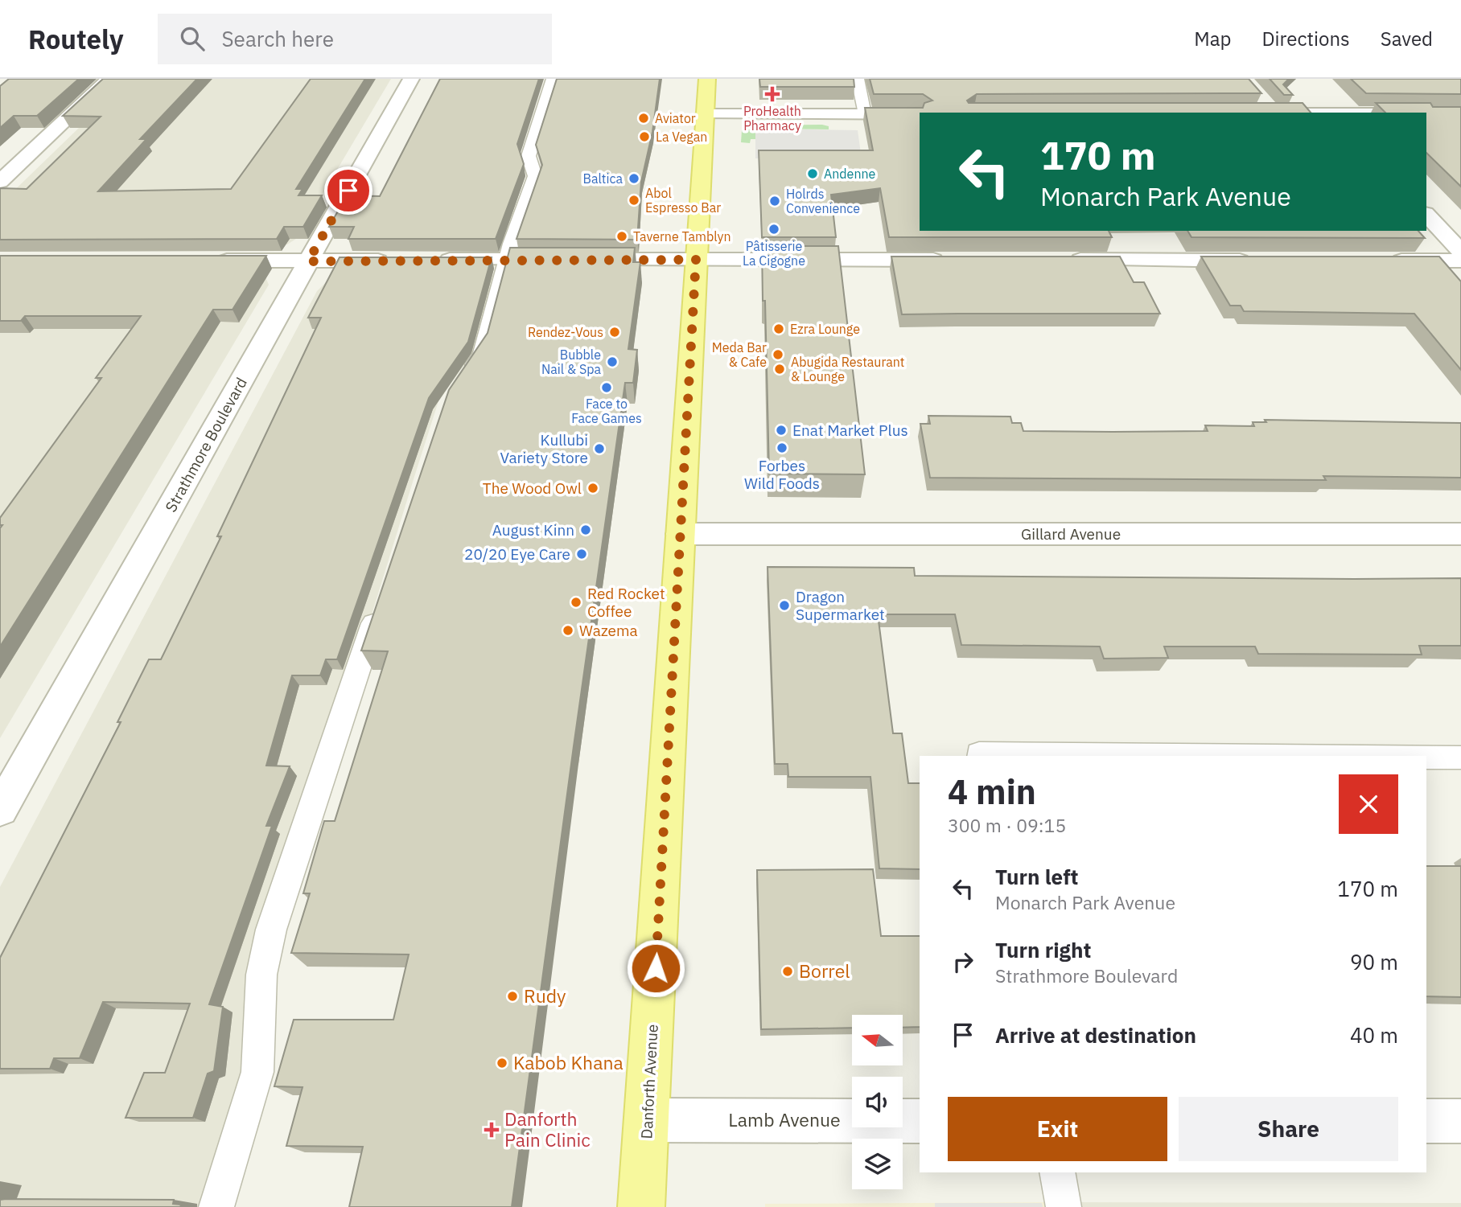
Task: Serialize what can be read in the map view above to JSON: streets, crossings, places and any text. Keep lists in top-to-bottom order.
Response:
{
  "streets": {
    "main road": ["Danforth Avenue"],
    "street": ["Strathmore Boulevard", "Gillard Avenue", "Lamb Avenue"]
  },
  "crossings": [
    ["Gillard Avenue", "Danforth Avenue"],
    ["Danforth Avenue", "Lamb Avenue"]
  ],
  "places": {
    "health": ["ProHealth Pharmacy", "Danforth Pain Clinic"],
    "other": [
      "Aviator",
      "La Vegan",
      "Andenne",
      "Baltica",
      "Abol Espresso Bar",
      "Holrds Convenience",
      "Pâtisserie La Cigogne",
      "Taverne Tamblyn",
      "Ezra Lounge",
      "Rendez-Vous",
      "Meda Bar & Cafe",
      "Bubble Nail & Spa",
      "Abugida Restaurant & Lounge",
      "Face to Face Games",
      "Enat Market Plus",
      "Forbes Wild Foods",
      "Kullubi Variety Store",
      "The Wood Owl",
      "August Kinn",
      "20/20 Eye Care",
      "Red Rocket Coffee",
      "Dragon Supermarket",
      "Wazema",
      "Borrel",
      "Rudy",
      "Kabob Khana"
    ]
  },
  "north": "left",
  "page": {
    "header": "Routely",
    "search": "Search here",
    "nav": ["Map", "Directions", "Saved"],
    "turn": ["170 m", "Monarch Park Avenue"],
    "heading": ["4 min", "300 m · 09:15"],
    "list": [
      {
        "name": "Turn left",
        "note": "Monarch Park Avenue",
        "value": "170 m"
      },
      {
        "name": "Turn right",
        "note": "Strathmore Boulevard",
        "value": "90 m"
      },
      {
        "name": "Arrive at destination",
        "value": "40 m"
      }
    ],
    "buttons": ["Exit", "Share"]
  }
}
